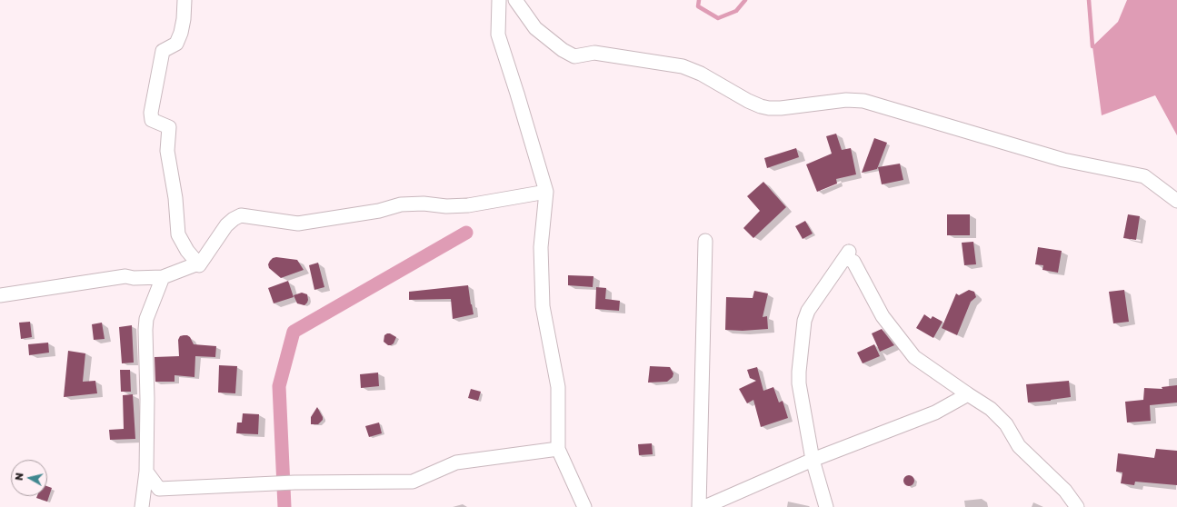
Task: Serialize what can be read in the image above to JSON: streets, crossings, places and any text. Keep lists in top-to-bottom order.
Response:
{
  "north": "left"
}
